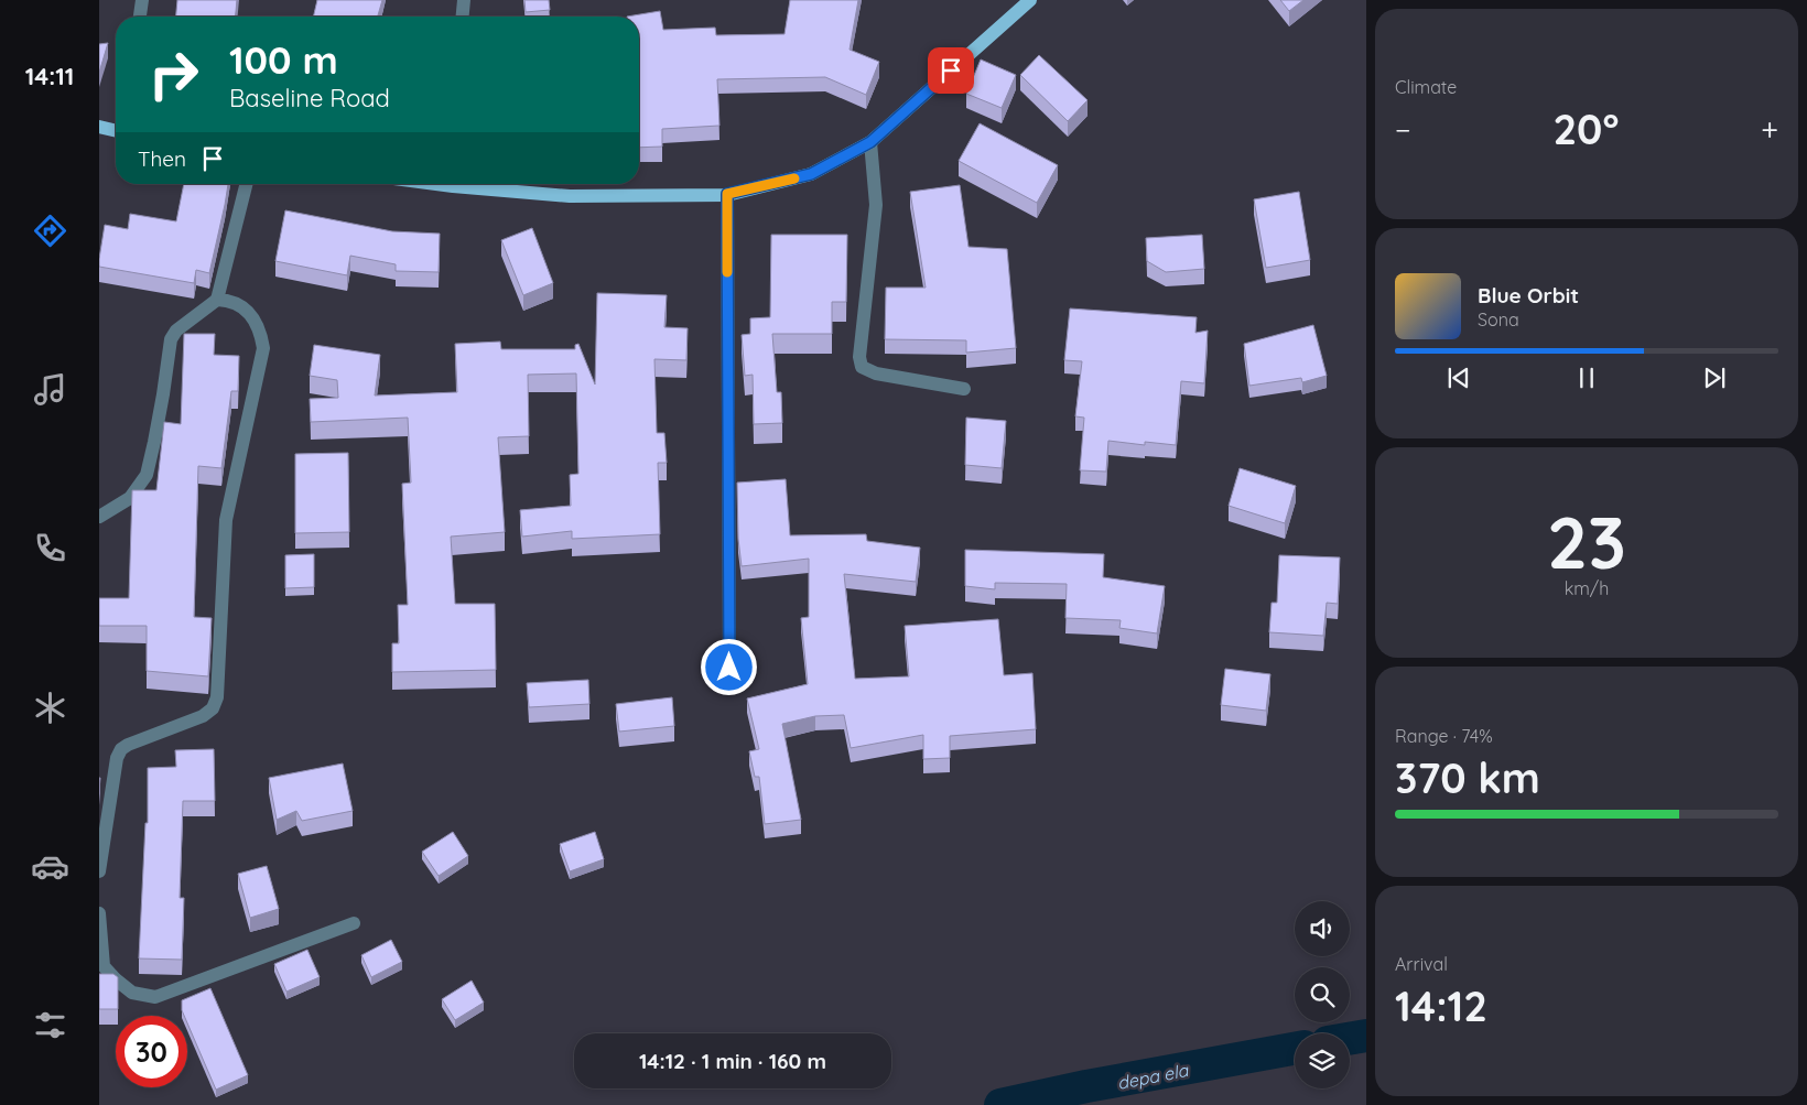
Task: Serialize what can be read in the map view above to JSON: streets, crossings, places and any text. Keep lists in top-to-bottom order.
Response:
{
  "water": ["depa ela"],
  "page": {
    "tabs": "14:11",
    "tile": [
      "Climate",
      ["23", "km/h"],
      ["Range · 74%", "370 km"],
      ["Arrival", "14:12"]
    ],
    "turn": ["100 m", "Baseline Road"],
    "heat": ["−", "20°", "+"],
    "then": "Then",
    "song": ["Blue Orbit", "Sona"],
    "limit": "30",
    "trip": "14:12 · 1 min · 160 m"
  }
}
